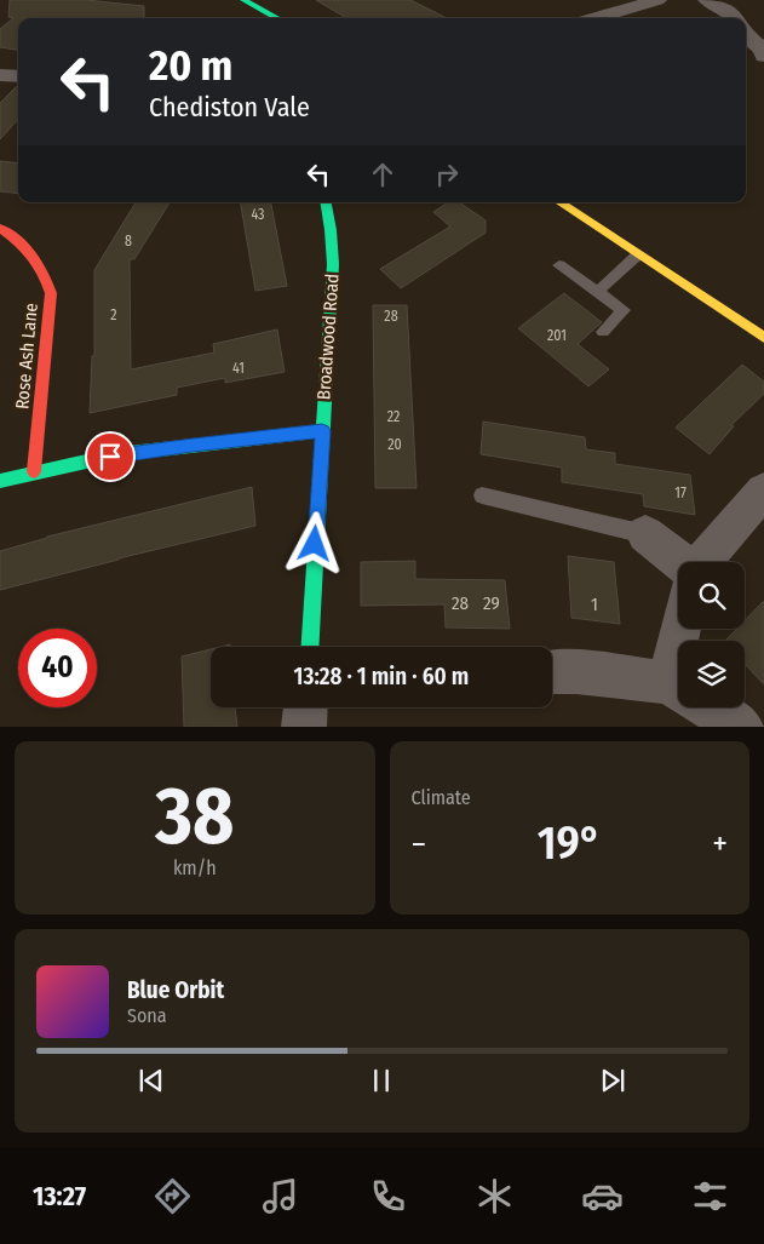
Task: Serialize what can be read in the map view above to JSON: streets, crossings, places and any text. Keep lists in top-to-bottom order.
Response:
{
  "streets": {
    "street": ["Broadwood Road", "Rose Ash Lane"]
  },
  "house_numbers": [
    "43",
    "8",
    "2",
    "28",
    "201",
    "41",
    "22",
    "20",
    "17",
    "28",
    "29",
    "1"
  ],
  "page": {
    "turn": ["20 m", "Chediston Vale"],
    "limit": "40",
    "trip": "13:28 · 1 min · 60 m",
    "tile": [
      ["38", "km/h"],
      "Climate"
    ],
    "heat": ["−", "19°", "+"],
    "song": ["Blue Orbit", "Sona"],
    "tabs": "13:27"
  }
}
